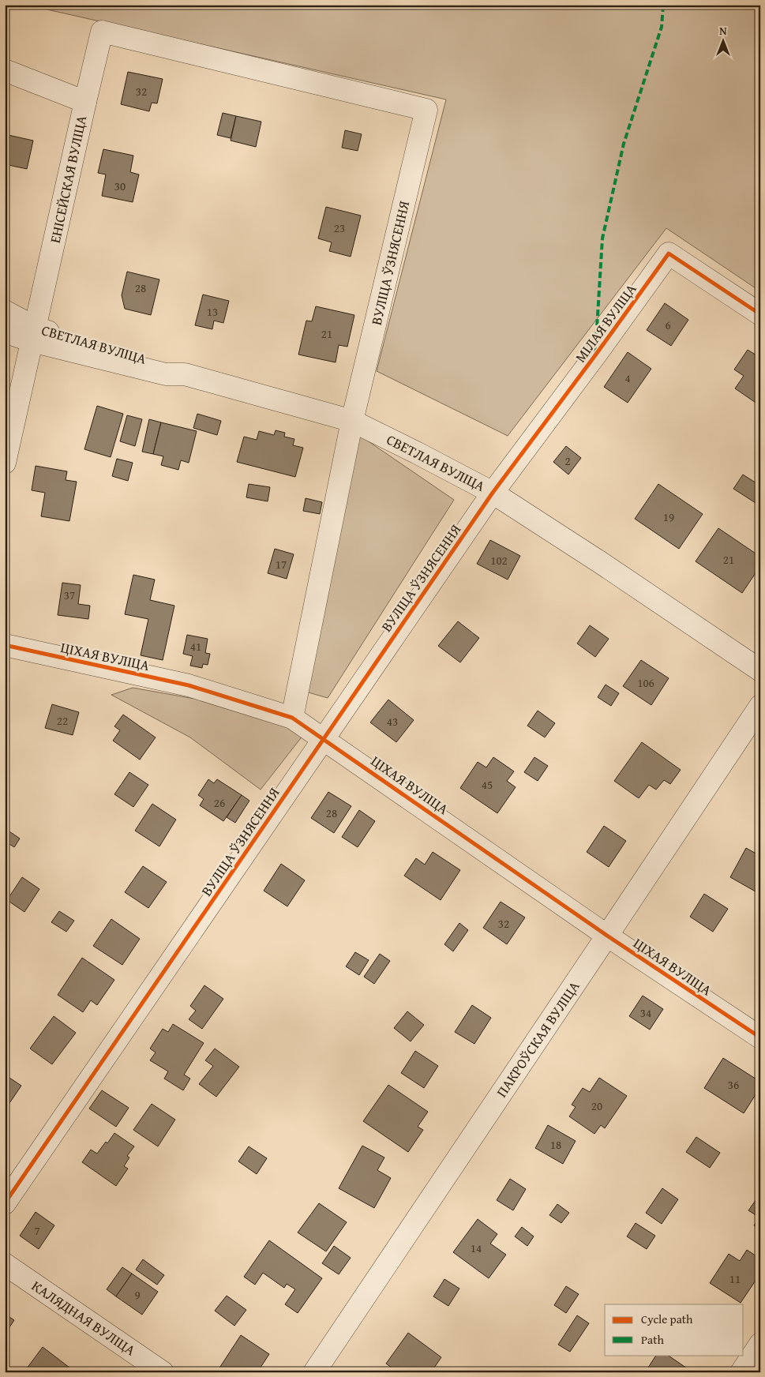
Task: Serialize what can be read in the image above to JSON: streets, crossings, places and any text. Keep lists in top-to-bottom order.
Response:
{
  "streets": {
    "street": [
      "ЕНІСЕЙСКАЯ ВУЛІЦА",
      "ВУЛІЦА ЎЗНЯСЕННЯ",
      "МІЛАЯ ВУЛІЦА",
      "СВЕТЛАЯ ВУЛІЦА",
      "ЦІХАЯ ВУЛІЦА",
      "ПАКРОЎСКАЯ ВУЛІЦА",
      "КАЛЯДНАЯ ВУЛІЦА"
    ]
  },
  "crossings": [
    ["ЕНІСЕЙСКАЯ ВУЛІЦА", "ВУЛІЦА ЎЗНЯСЕННЯ"],
    ["ЕНІСЕЙСКАЯ ВУЛІЦА", "СВЕТЛАЯ ВУЛІЦА"],
    ["ВУЛІЦА ЎЗНЯСЕННЯ", "МІЛАЯ ВУЛІЦА"],
    ["ВУЛІЦА ЎЗНЯСЕННЯ", "СВЕТЛАЯ ВУЛІЦА"],
    ["ВУЛІЦА ЎЗНЯСЕННЯ", "ЦІХАЯ ВУЛІЦА"],
    ["МІЛАЯ ВУЛІЦА", "СВЕТЛАЯ ВУЛІЦА"],
    ["ЦІХАЯ ВУЛІЦА", "ПАКРОЎСКАЯ ВУЛІЦА"]
  ],
  "house_numbers": [
    "32",
    "30",
    "23",
    "28",
    "13",
    "6",
    "21",
    "4",
    "2",
    "19",
    "21",
    "102",
    "17",
    "37",
    "41",
    "106",
    "22",
    "43",
    "45",
    "26",
    "28",
    "32",
    "34",
    "36",
    "20",
    "18",
    "7",
    "14",
    "11",
    "9"
  ],
  "legend": ["Cycle path", "Path"],
  "north": "top"
}
